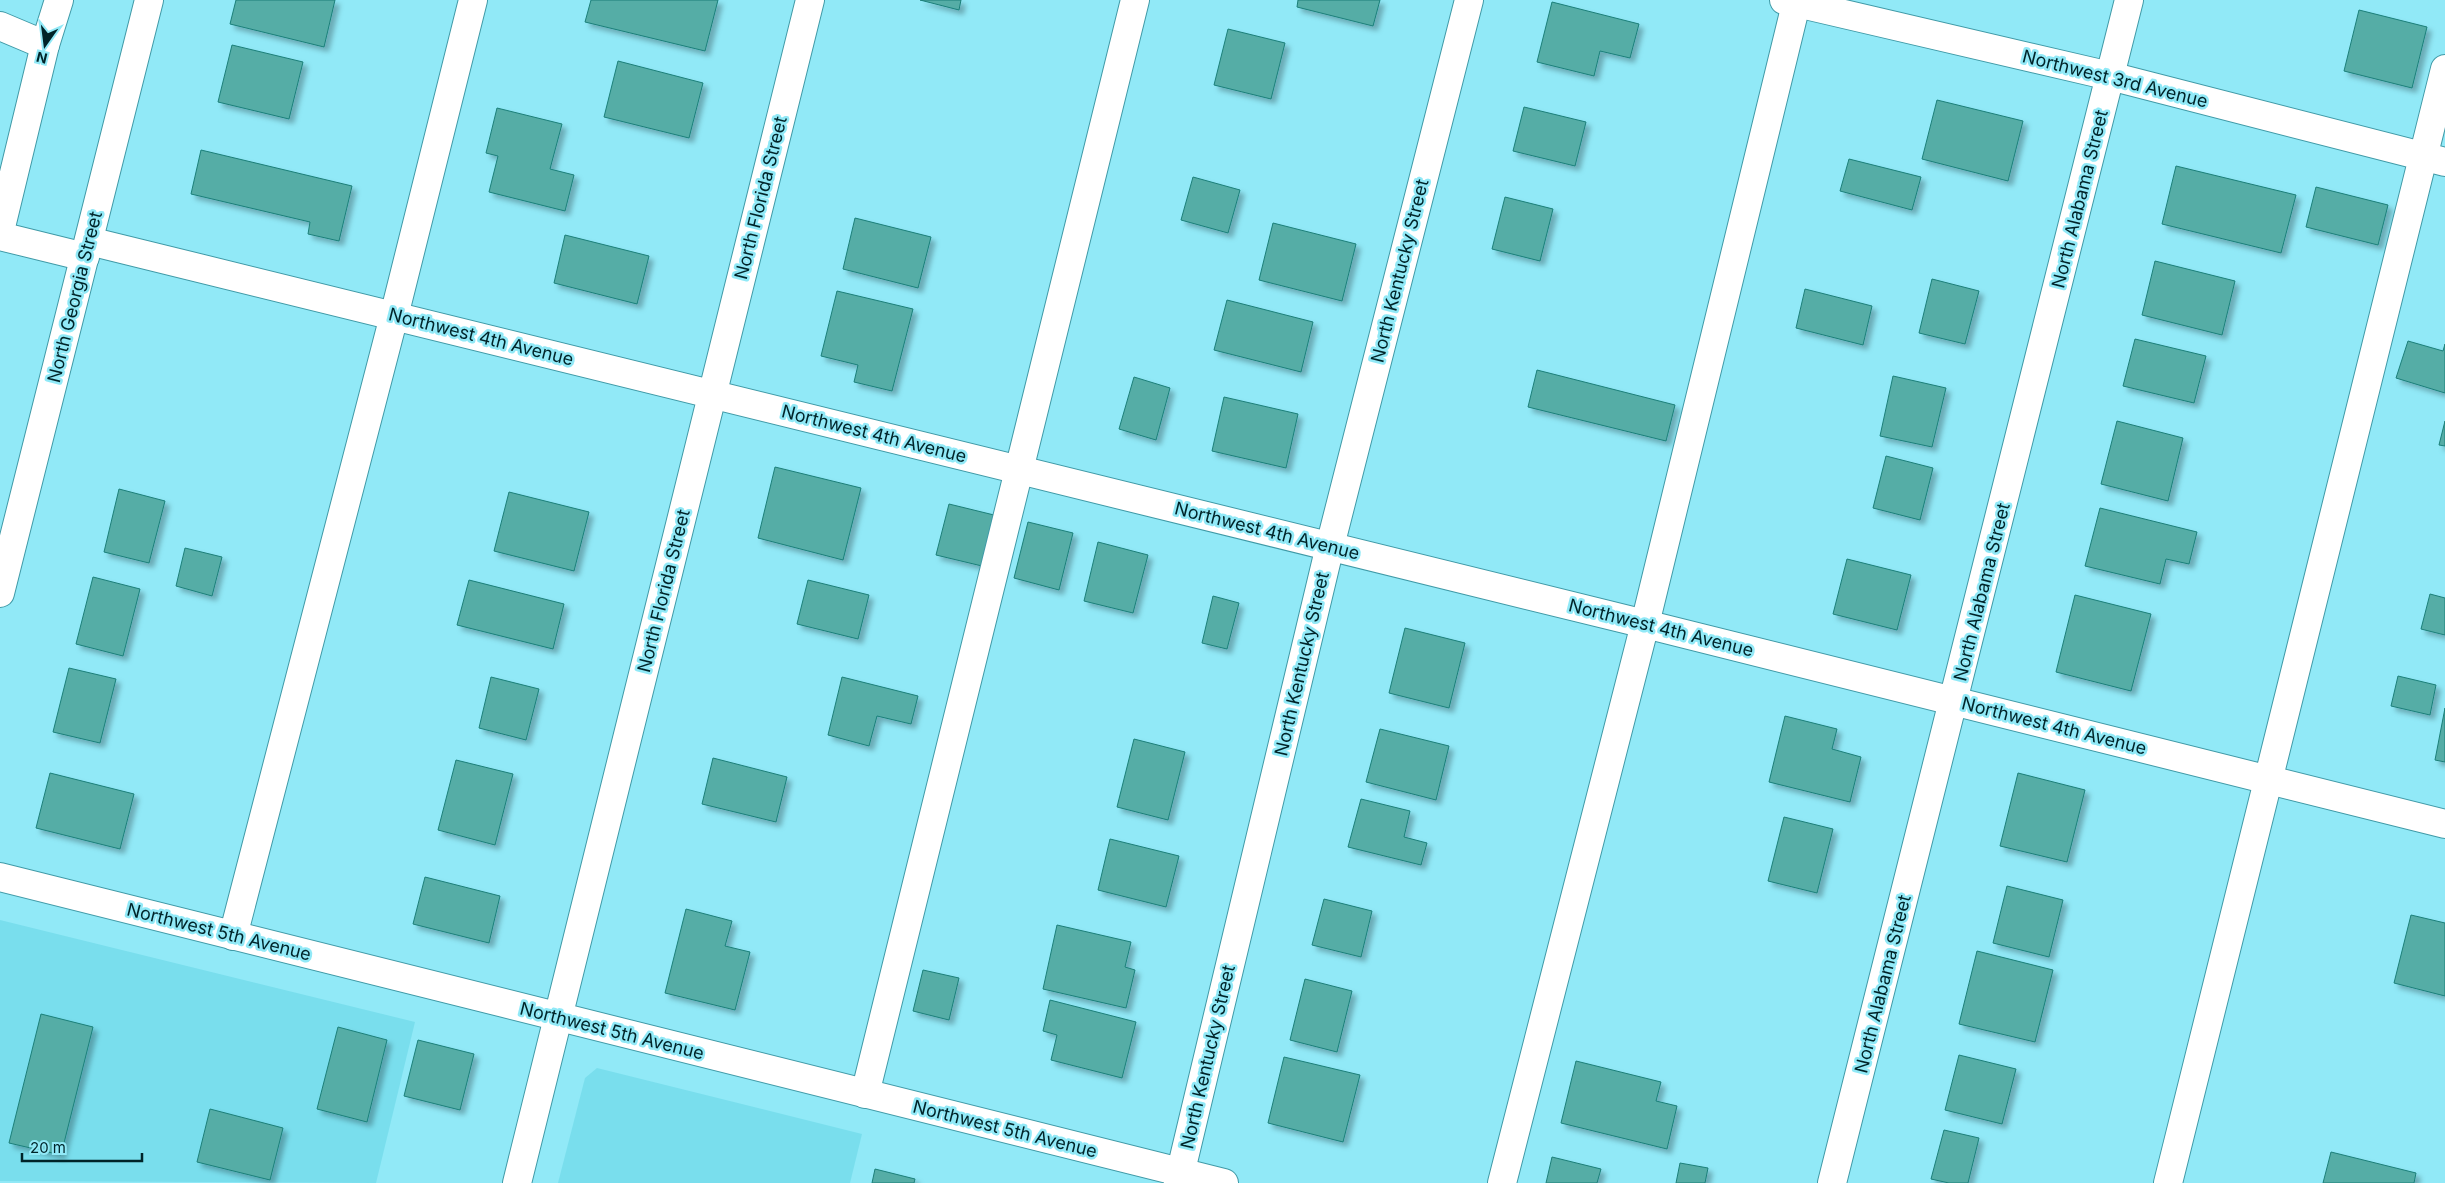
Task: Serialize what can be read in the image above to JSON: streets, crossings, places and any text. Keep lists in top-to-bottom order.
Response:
{
  "streets": {
    "street": [
      "Northwest 3rd Avenue",
      "North Florida Street",
      "North Alabama Street",
      "North Kentucky Street",
      "North Georgia Street",
      "Northwest 4th Avenue",
      "Northwest 5th Avenue"
    ]
  },
  "crossings": [
    ["Northwest 3rd Avenue", "North Alabama Street"],
    ["North Florida Street", "Northwest 4th Avenue"],
    ["North Florida Street", "Northwest 5th Avenue"],
    ["North Alabama Street", "Northwest 4th Avenue"],
    ["North Kentucky Street", "Northwest 4th Avenue"],
    ["North Kentucky Street", "Northwest 5th Avenue"],
    ["North Georgia Street", "Northwest 4th Avenue"]
  ],
  "scale_bar": "20 m",
  "north": "bottom"
}
